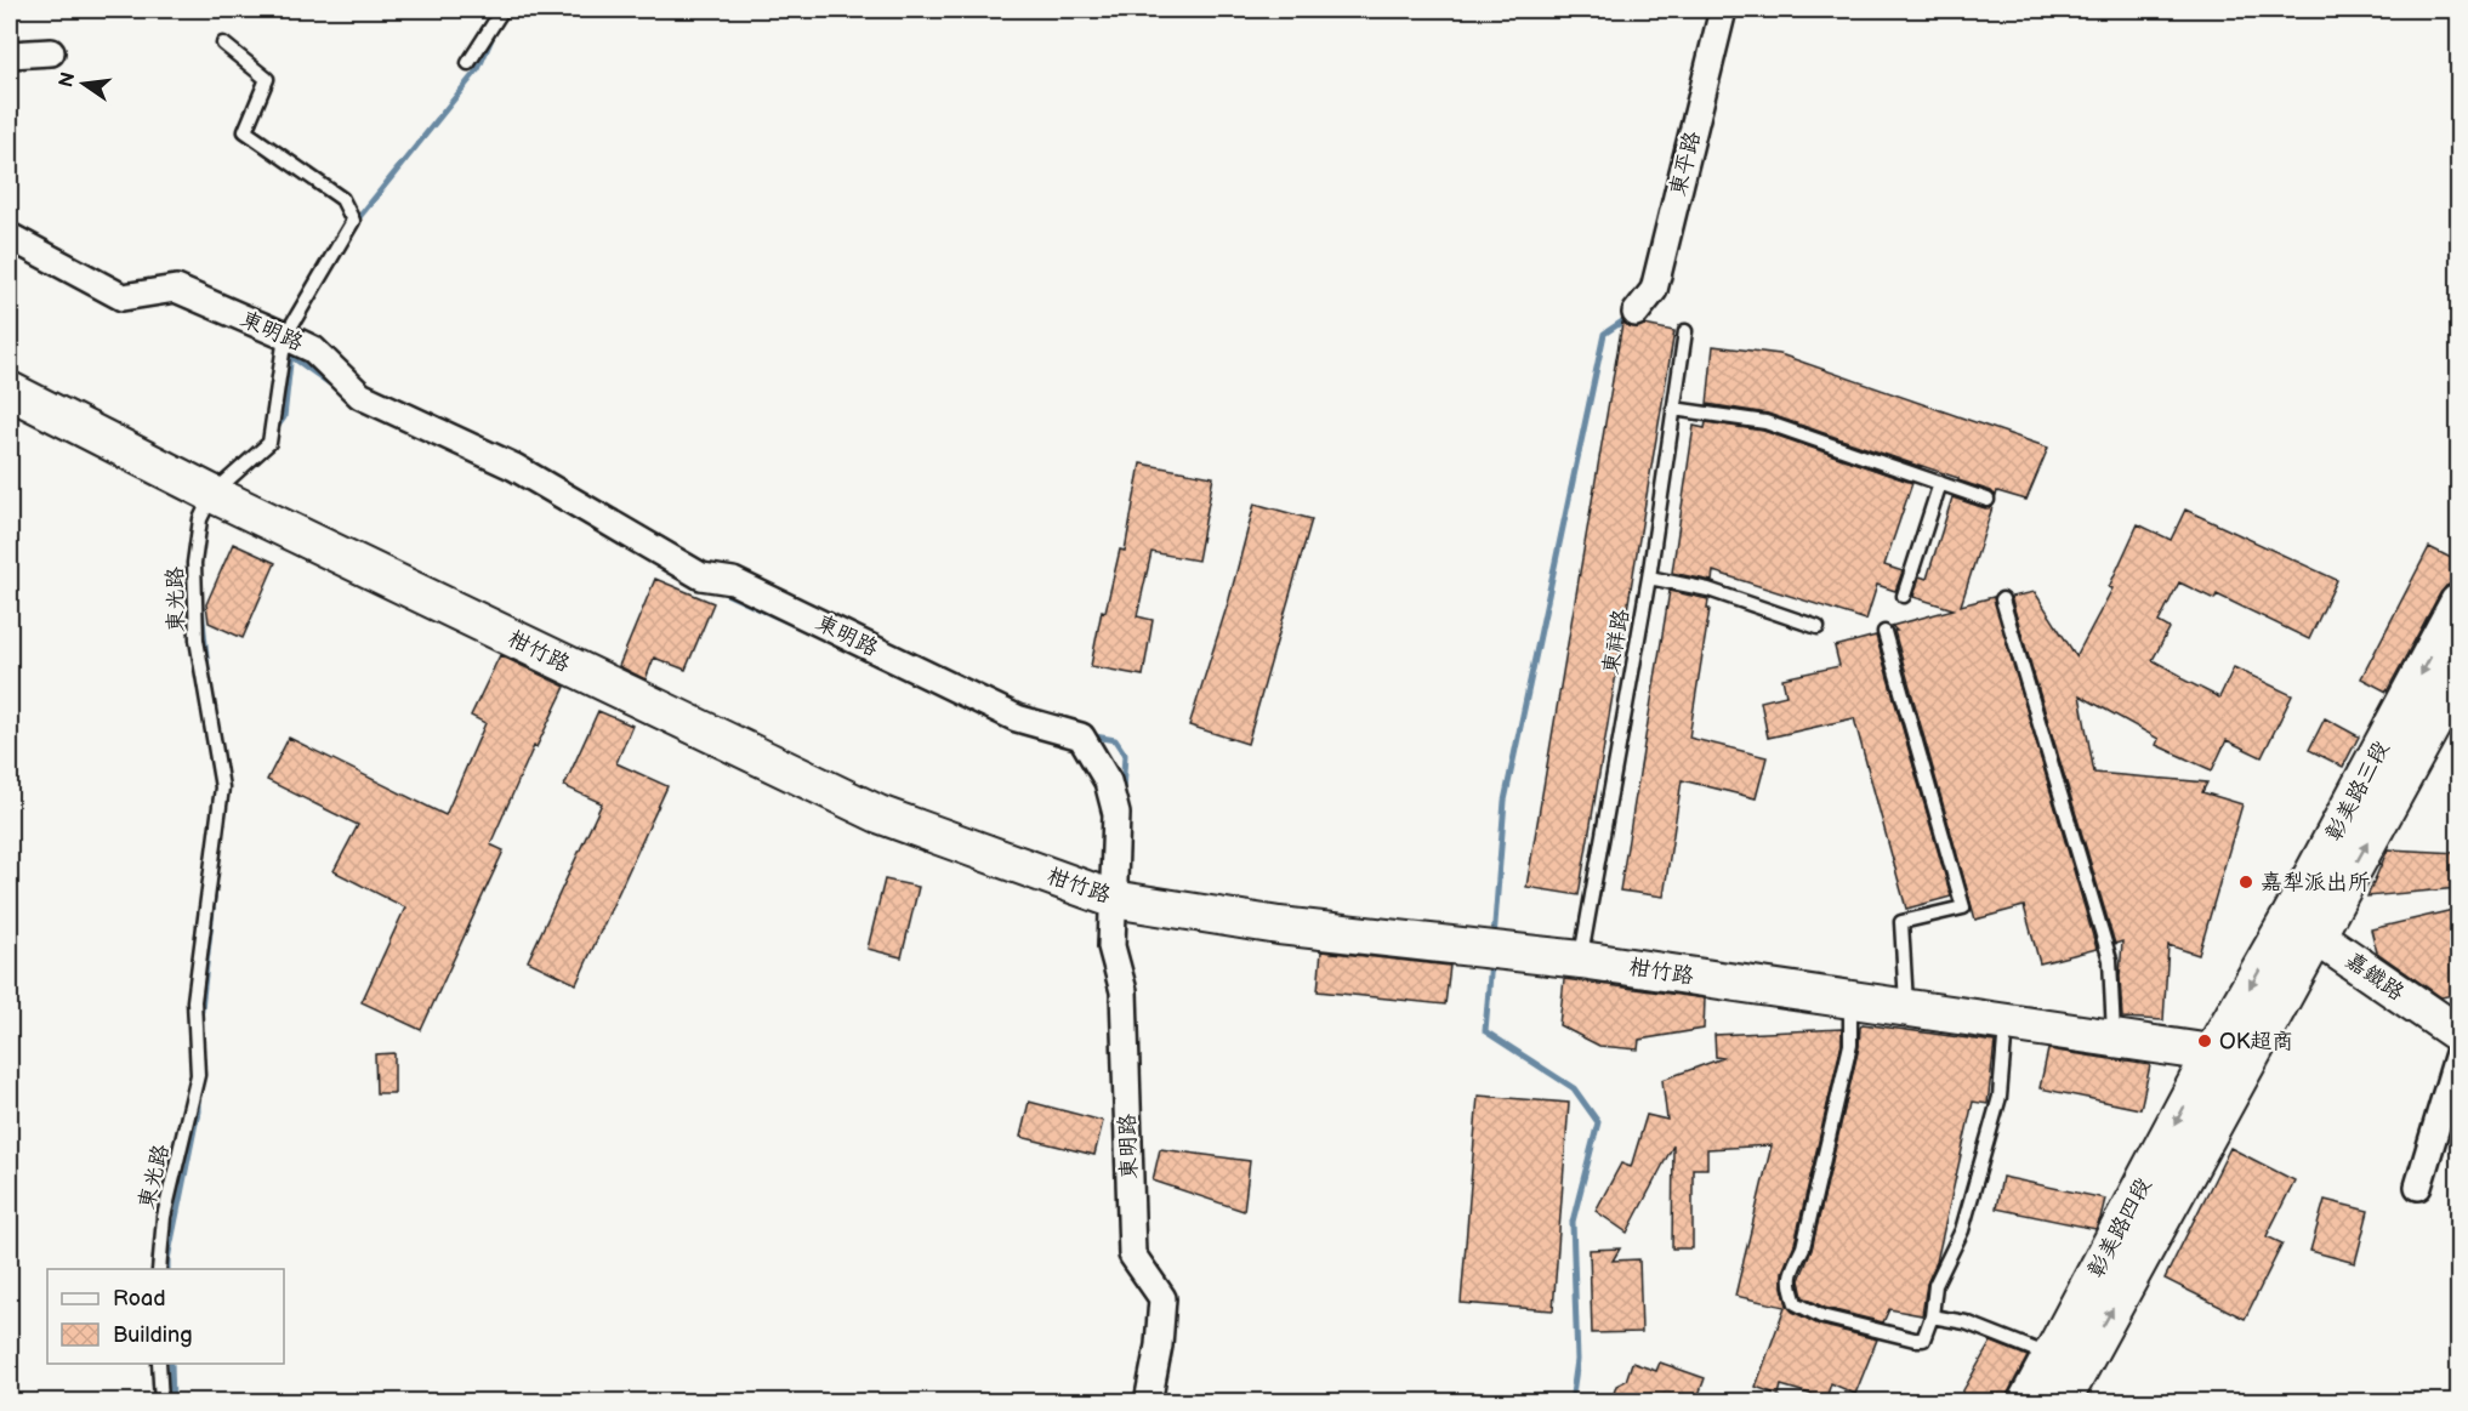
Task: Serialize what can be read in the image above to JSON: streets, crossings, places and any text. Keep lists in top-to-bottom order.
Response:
{
  "streets": {
    "street": [
      "東平路",
      "東明路",
      "柑竹路",
      "彰美路三段",
      "嘉鐵路",
      "彰美路四段"
    ],
    "lane": ["東光路", "東祥路"]
  },
  "crossings": [
    ["東明路", "東光路"],
    ["東明路", "柑竹路"],
    ["東光路", "柑竹路"],
    ["東祥路", "柑竹路"],
    ["柑竹路", "彰美路三段"],
    ["柑竹路", "彰美路四段"],
    ["彰美路三段", "嘉鐵路"],
    ["彰美路三段", "彰美路四段"]
  ],
  "places": ["嘉犁派出所", "OK超商"],
  "legend": ["Road", "Building"],
  "north": "left"
}
